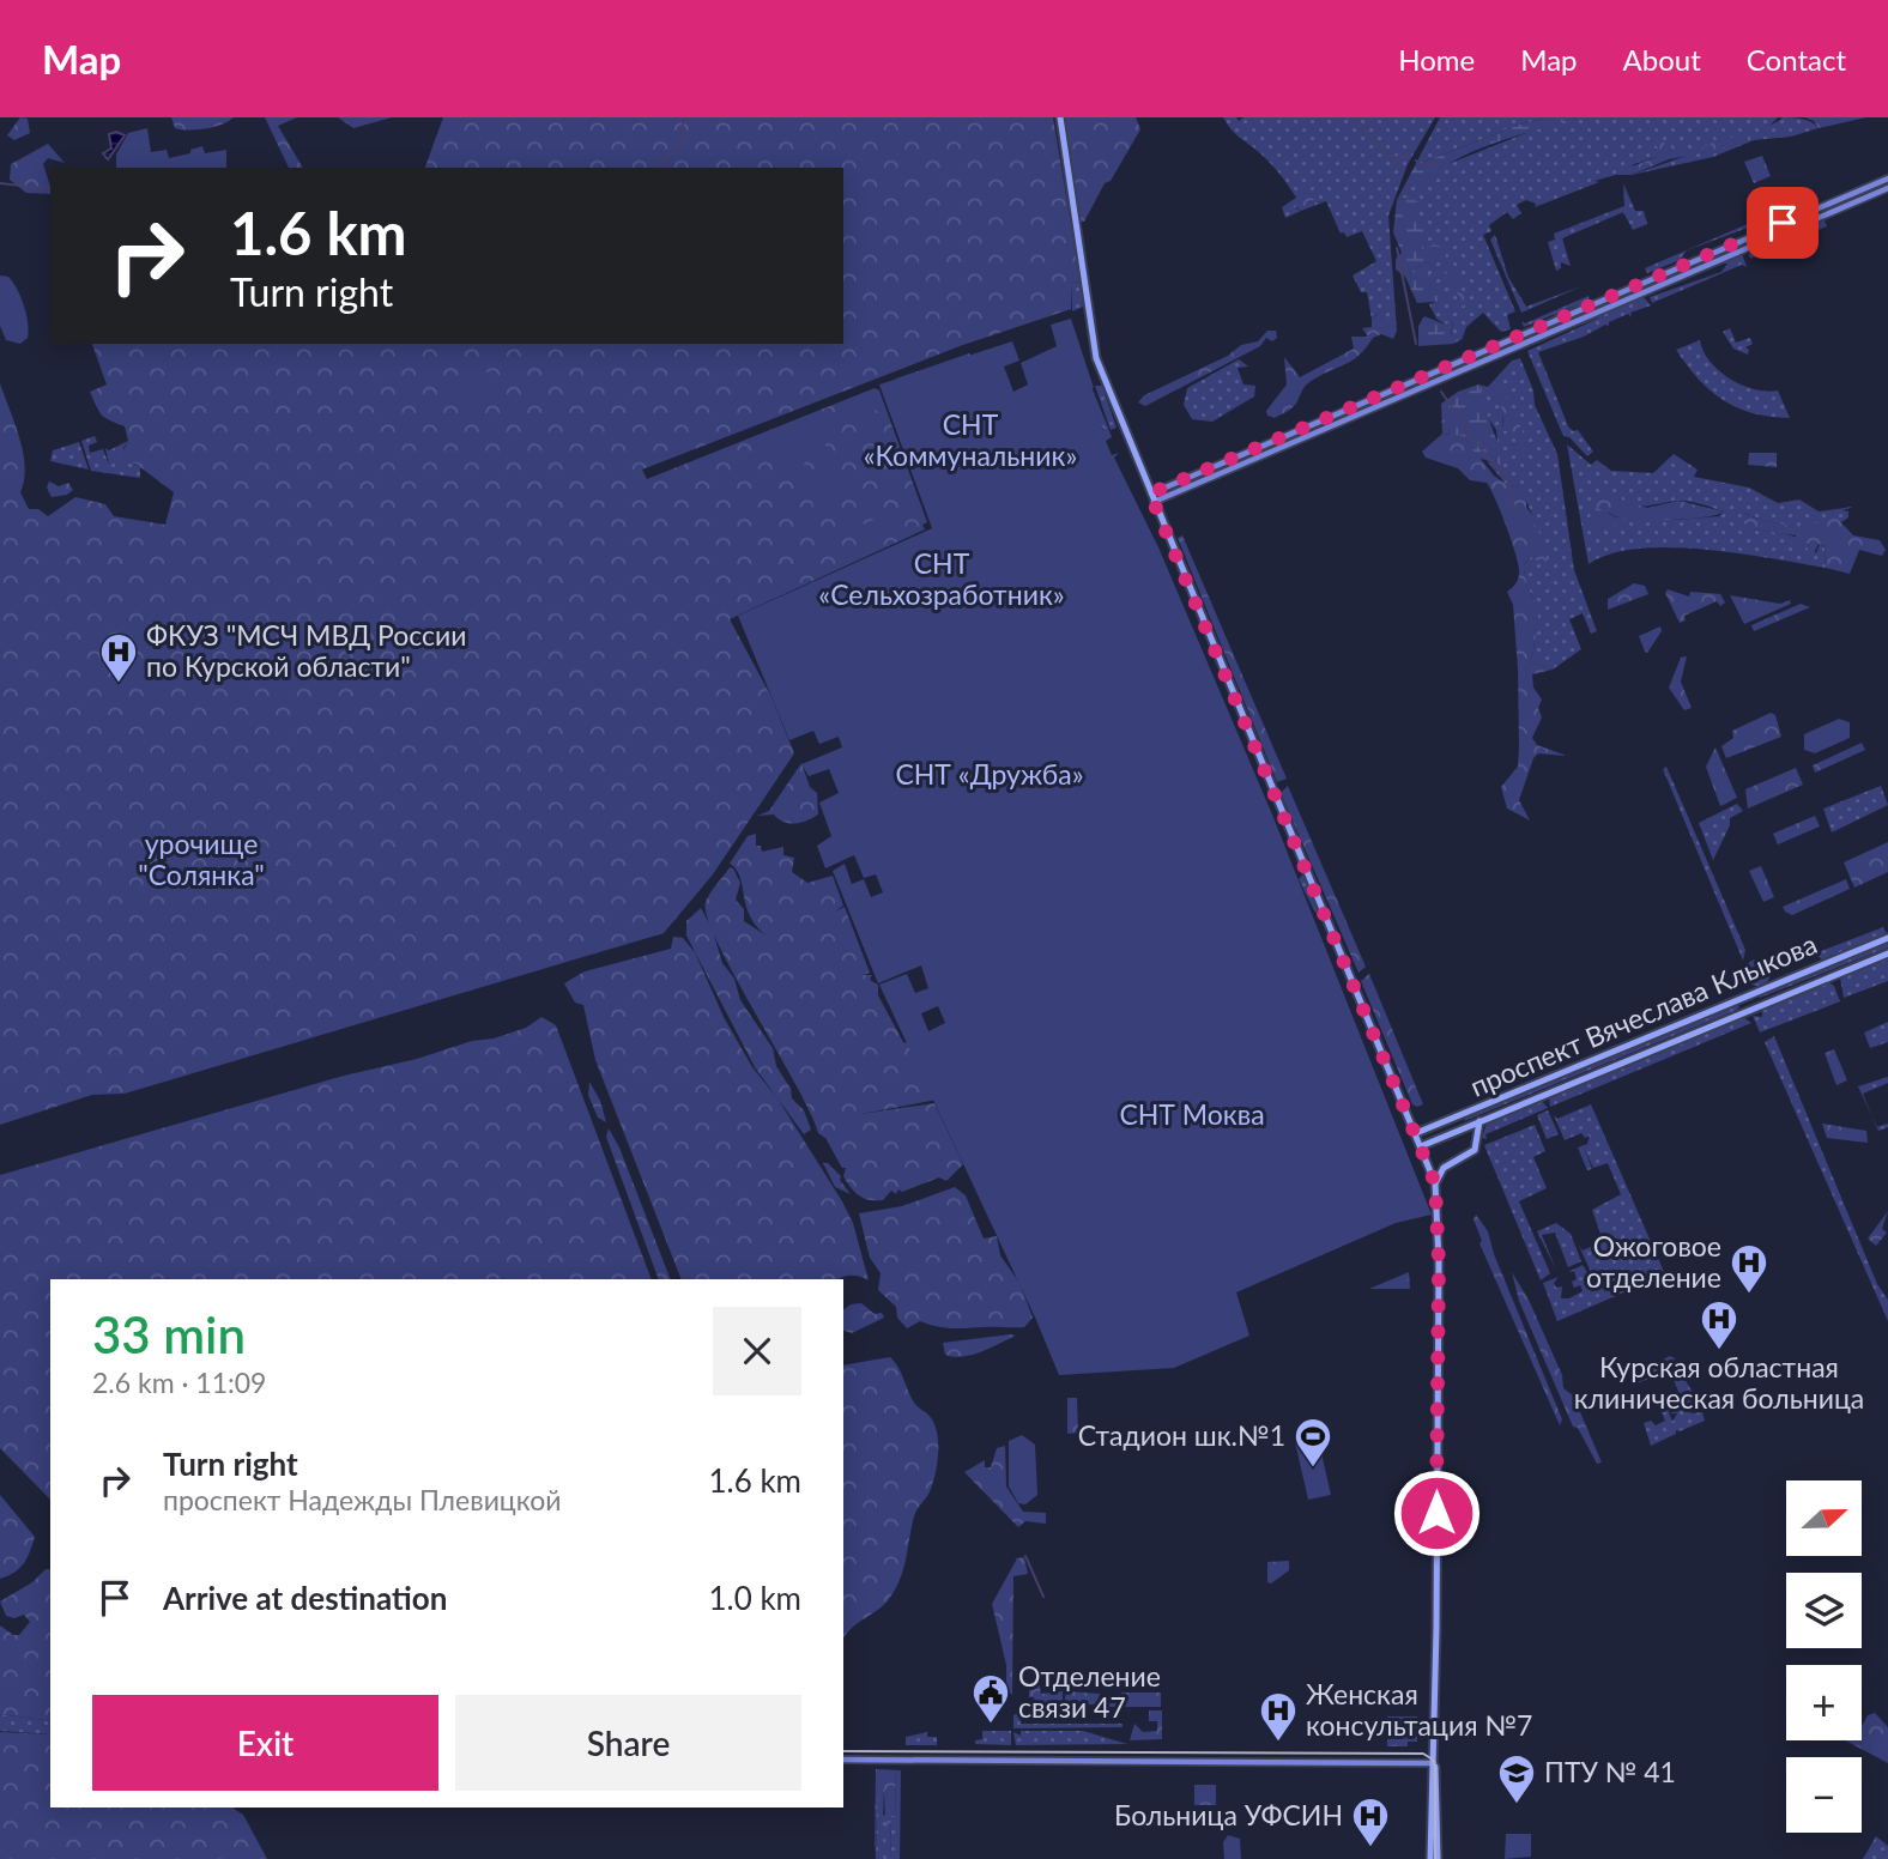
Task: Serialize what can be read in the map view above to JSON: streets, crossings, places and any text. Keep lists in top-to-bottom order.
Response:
{
  "streets": {
    "main road": ["проспект Вячеслава Клыкова"]
  },
  "parks": [
    "СНТ «Коммунальник»",
    "СНТ «Сельхозработник»",
    "СНТ «Дружба»",
    "урочище \"Солянка\"",
    "СНТ Моква"
  ],
  "places": {
    "hospital": [
      "ФКУЗ \"МСЧ МВД России по Курской области\"",
      "Ожоговое отделение",
      "Курская областная клиническая больница",
      "Женская консультация №7",
      "Больница УФСИН"
    ],
    "sports": ["Стадион шк.№1"],
    "public building": ["Отделение связи 47"],
    "school or university": ["ПТУ № 41"]
  },
  "north": "right",
  "page": {
    "header": "Map",
    "nav": [
      "Home",
      "Map",
      "About",
      "Contact"
    ],
    "turn": ["1.6 km", "Turn right"],
    "heading": ["33 min", "2.6 km · 11:09"],
    "list": [
      {
        "name": "Turn right",
        "note": "проспект Надежды Плевицкой",
        "value": "1.6 km"
      },
      {
        "name": "Arrive at destination",
        "value": "1.0 km"
      }
    ],
    "map_buttons": ["+", "−"],
    "buttons": ["Exit", "Share"]
  }
}
